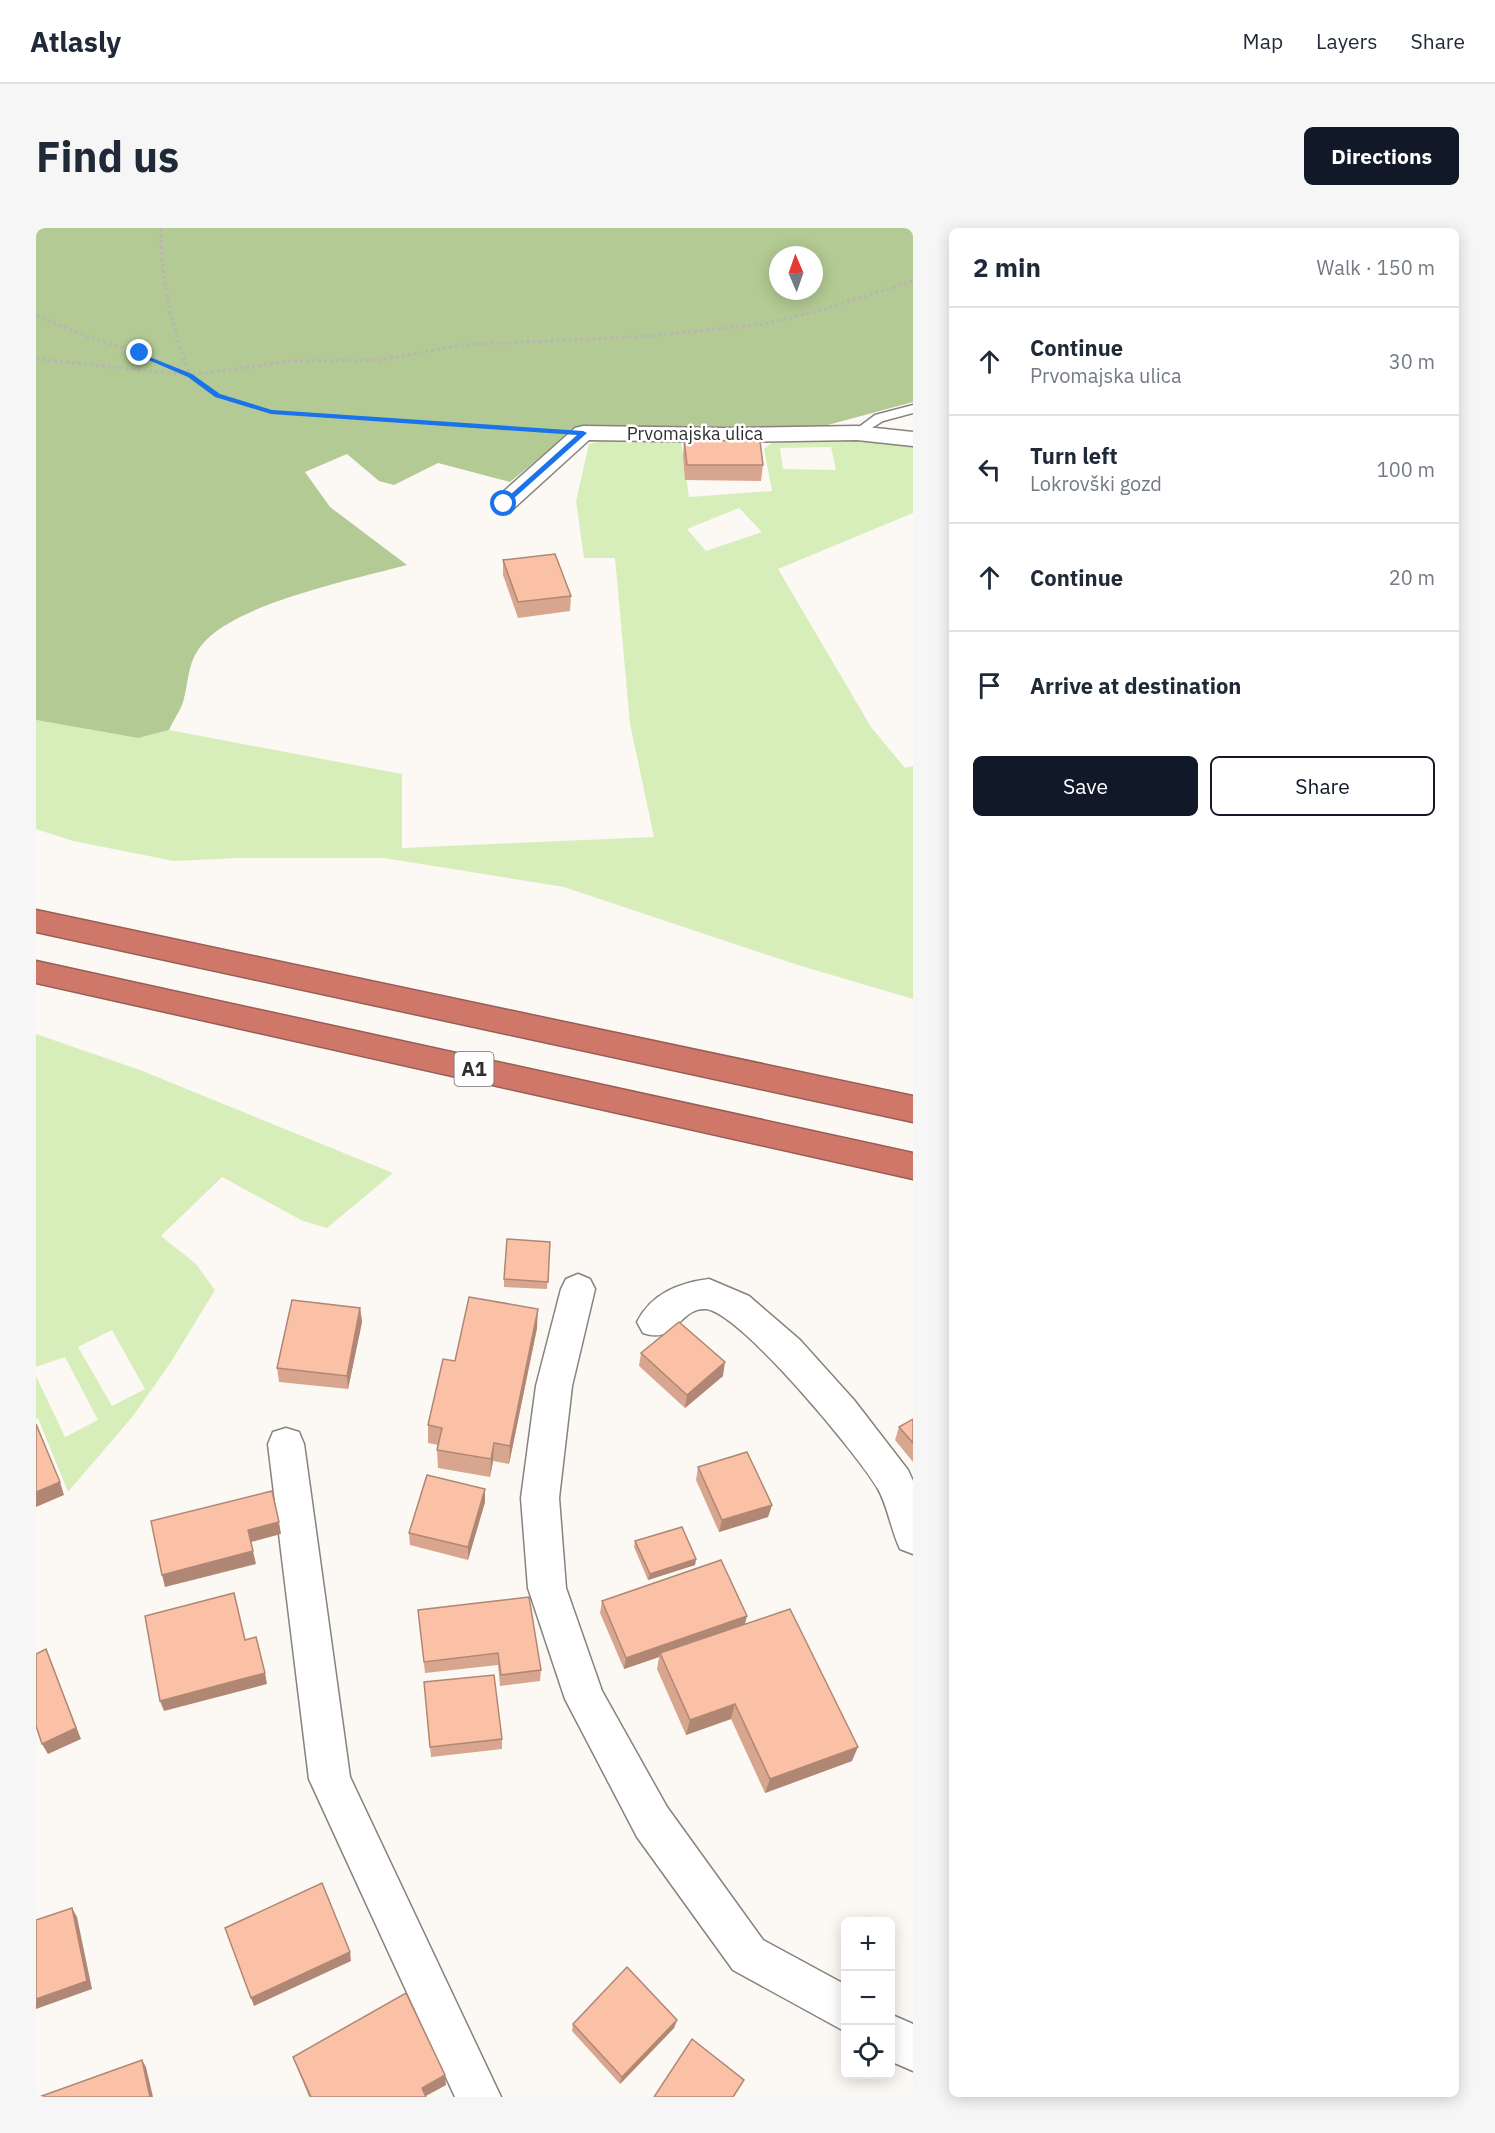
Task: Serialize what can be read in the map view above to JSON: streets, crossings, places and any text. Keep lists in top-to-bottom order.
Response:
{
  "streets": {
    "highway": ["A1"],
    "street": ["Prvomajska ulica"]
  },
  "north": "top",
  "page": {
    "header": "Atlasly",
    "nav": ["Map", "Layers", "Share"],
    "buttons": [
      "Directions",
      ["Save", "Share"]
    ],
    "title": "Find us",
    "heading": ["2 min", "Walk · 150 m"],
    "list": [
      ["Continue", "Prvomajska ulica", "30 m"],
      ["Turn left", "Lokrovški gozd", "100 m"],
      ["Continue", "20 m"],
      "Arrive at destination"
    ],
    "map_buttons": ["+", "−"]
  }
}
